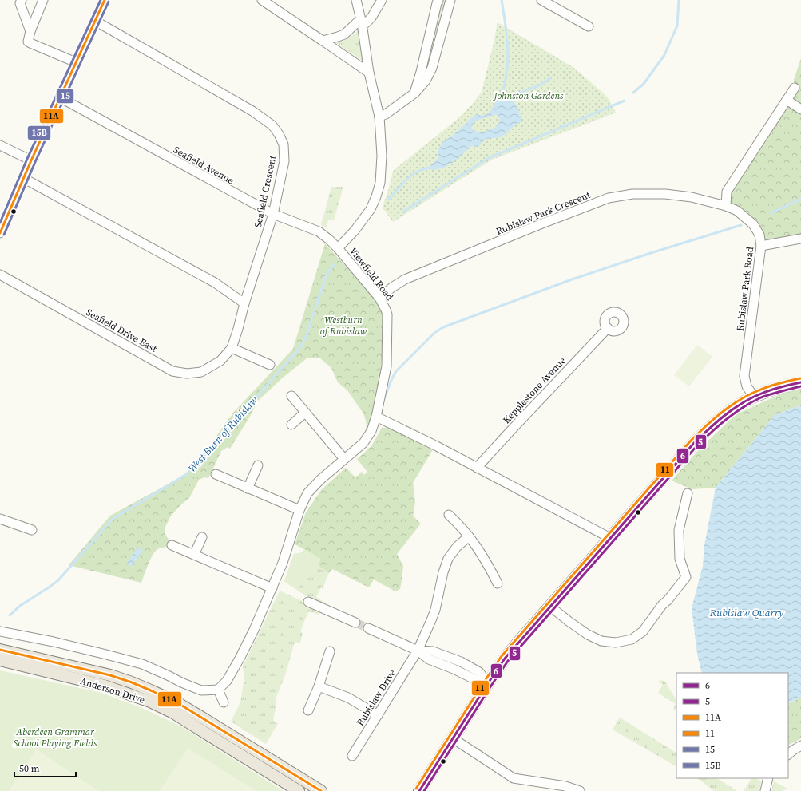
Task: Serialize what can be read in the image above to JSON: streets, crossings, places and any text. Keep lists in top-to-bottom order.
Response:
{
  "streets": {
    "main road": ["Anderson Drive"],
    "street": [
      "Seafield Avenue",
      "Seafield Crescent",
      "Rubislaw Park Crescent",
      "Viewfield Road",
      "Rubislaw Park Road",
      "Seafield Drive East",
      "Kepplestone Avenue",
      "Rubislaw Drive"
    ]
  },
  "crossings": [
    ["Seafield Avenue", "Seafield Crescent"],
    ["Seafield Avenue", "Viewfield Road"],
    ["Seafield Crescent", "Seafield Drive East"],
    ["Rubislaw Park Crescent", "Viewfield Road"],
    ["Rubislaw Park Crescent", "Rubislaw Park Road"]
  ],
  "water": ["West Burn of Rubislaw", "Rubislaw Quarry"],
  "parks": ["Johnston Gardens", "Westburn of Rubislaw", "Aberdeen Grammar School Playing Fields"],
  "lines": [
    "transit line 11A",
    "transit line 15B",
    "transit line 15",
    "transit line 11",
    "transit line 6",
    "transit line 5"
  ],
  "legend": [
    "6",
    "5",
    "11A",
    "11",
    "15",
    "15B"
  ],
  "scale_bar": "50 m"
}
